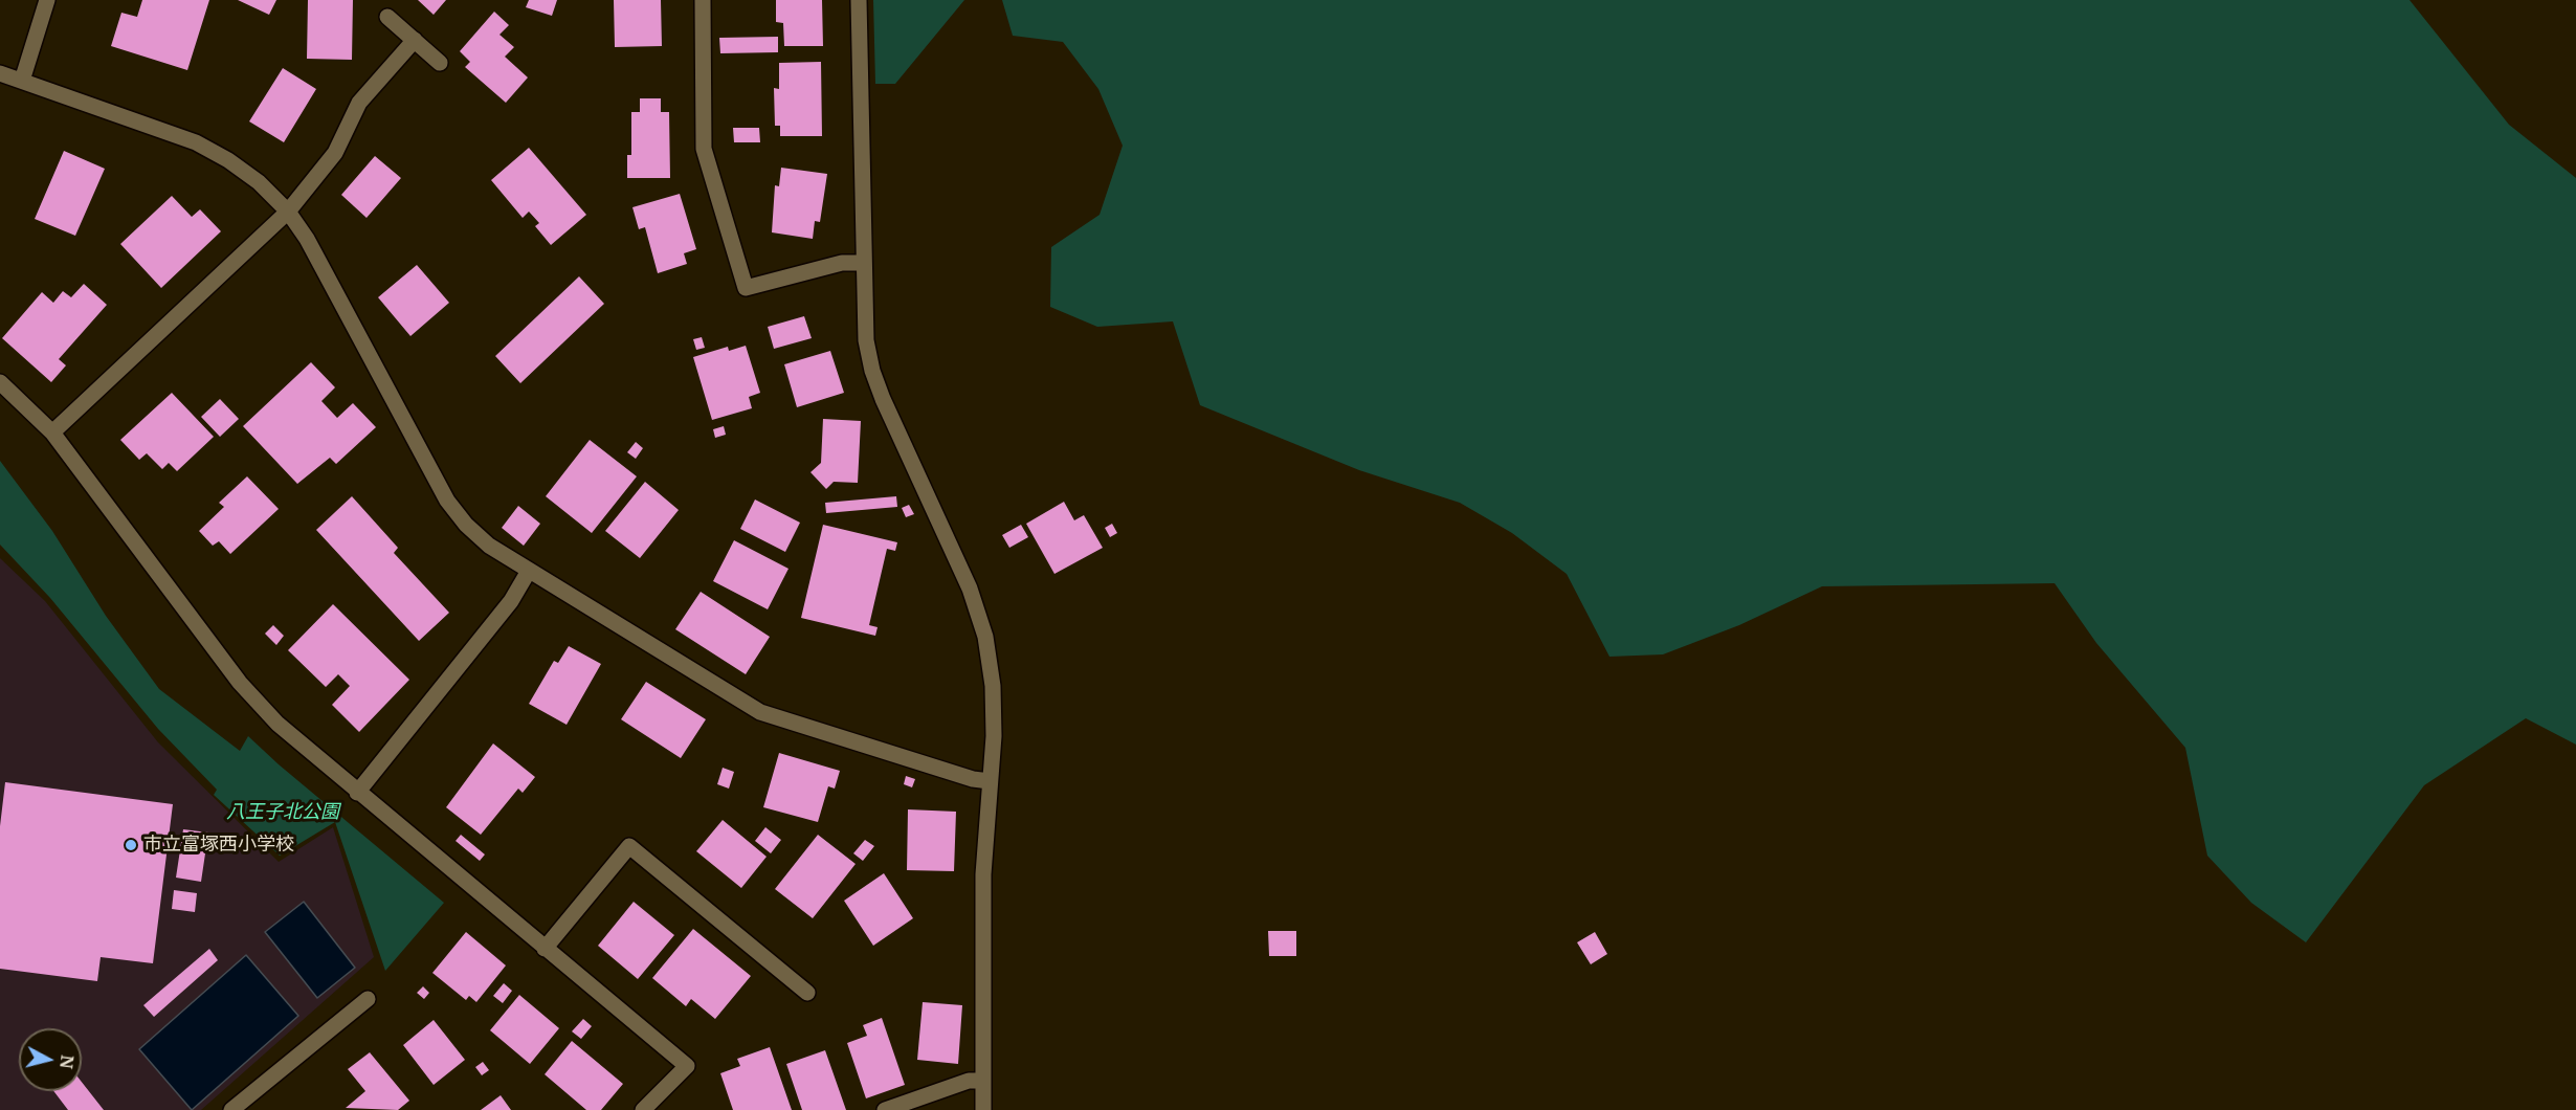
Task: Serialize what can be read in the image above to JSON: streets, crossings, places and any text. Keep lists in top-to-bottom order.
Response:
{
  "parks": ["八王子北公園"],
  "places": ["市立富塚西小学校"],
  "north": "right"
}
